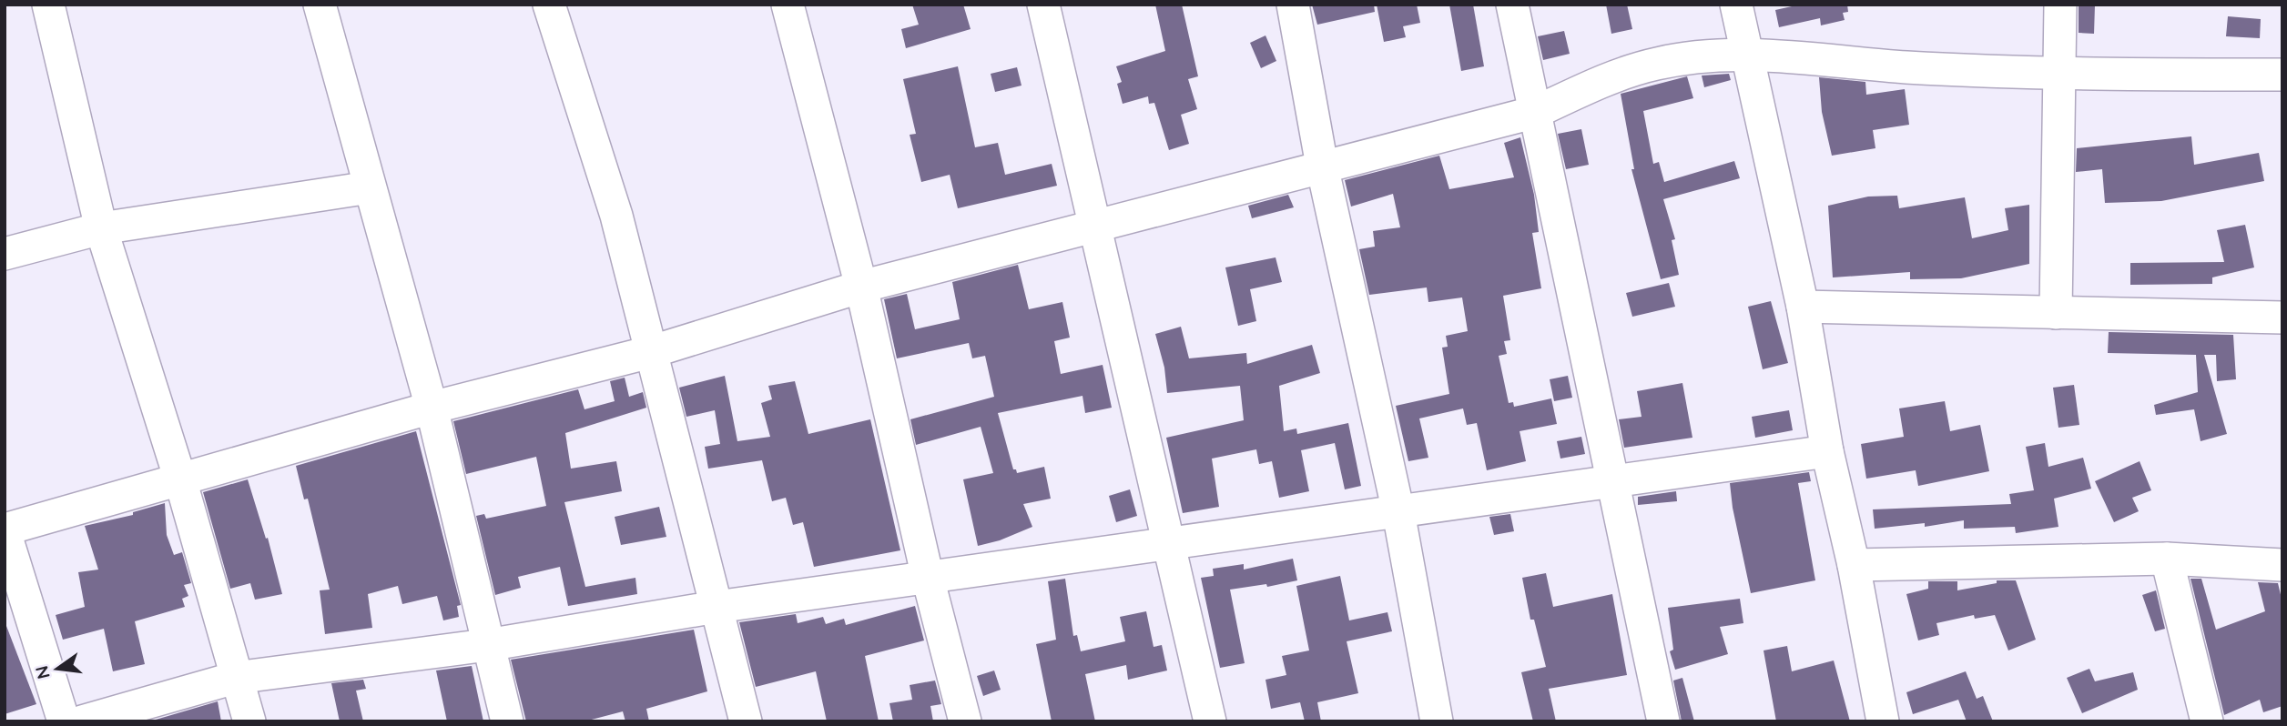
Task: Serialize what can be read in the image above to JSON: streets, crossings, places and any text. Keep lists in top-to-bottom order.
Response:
{
  "north": "left"
}
